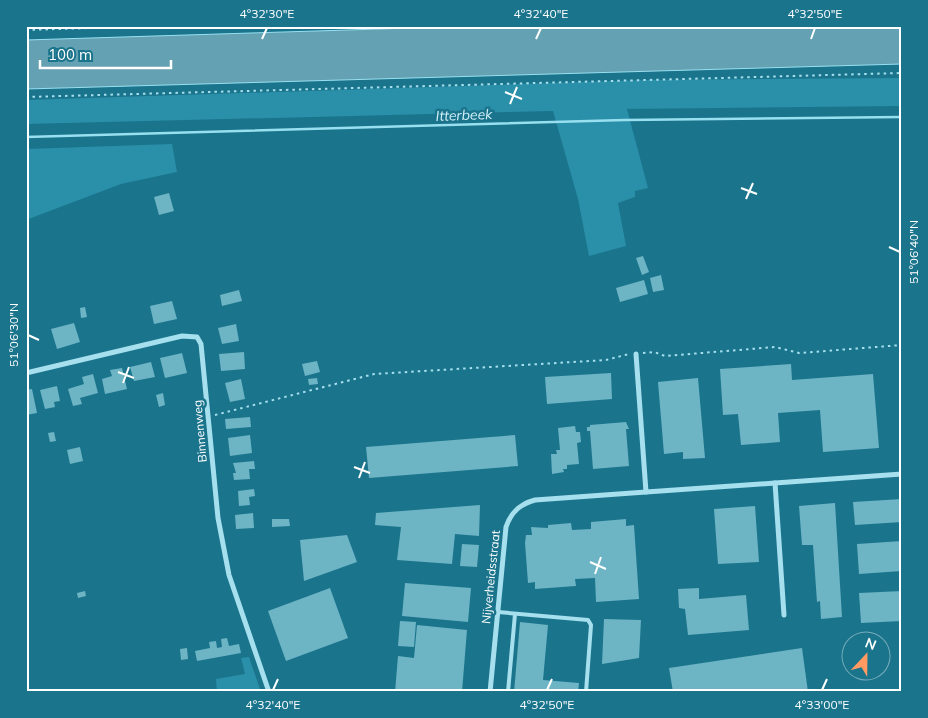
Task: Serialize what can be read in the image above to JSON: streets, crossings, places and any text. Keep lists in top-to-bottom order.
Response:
{
  "streets": {
    "street": ["Binnenweg", "Nijverheidsstraat"]
  },
  "water": ["Itterbeek"],
  "scale_bar": "100 m",
  "north": "top",
  "coordinates": [
    "4°32'30\"E",
    "4°32'40\"E",
    "4°32'50\"E",
    "51°06'40\"N",
    "51°06'30\"N",
    "4°33'00\"E"
  ]
}
